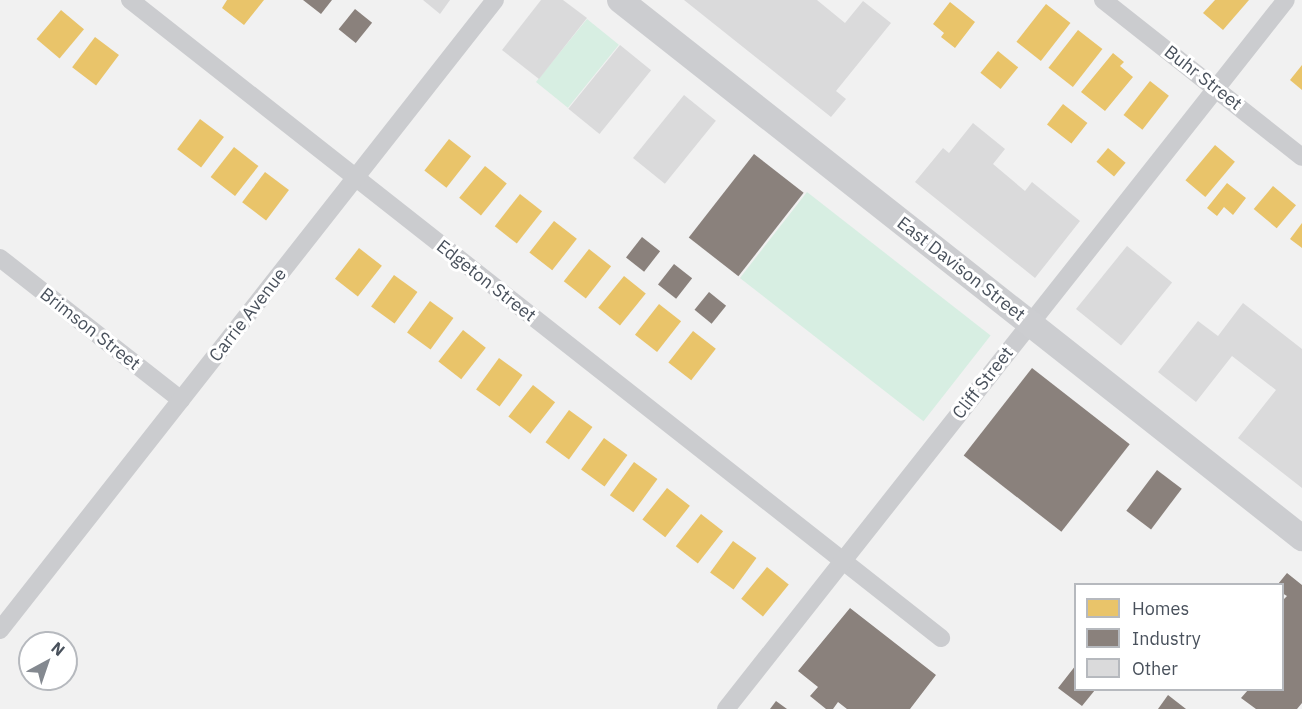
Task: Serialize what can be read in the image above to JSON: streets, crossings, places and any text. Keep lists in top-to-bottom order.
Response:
{
  "streets": {
    "main road": ["East Davison Street"],
    "street": [
      "Buhr Street",
      "Edgeton Street",
      "Carrie Avenue",
      "Brimson Street",
      "Cliff Street"
    ]
  },
  "crossings": [
    ["Buhr Street", "Cliff Street"],
    ["East Davison Street", "Cliff Street"],
    ["Edgeton Street", "Carrie Avenue"],
    ["Edgeton Street", "Cliff Street"],
    ["Carrie Avenue", "Brimson Street"]
  ],
  "legend": ["Homes", "Industry", "Other"],
  "north": "top right"
}
